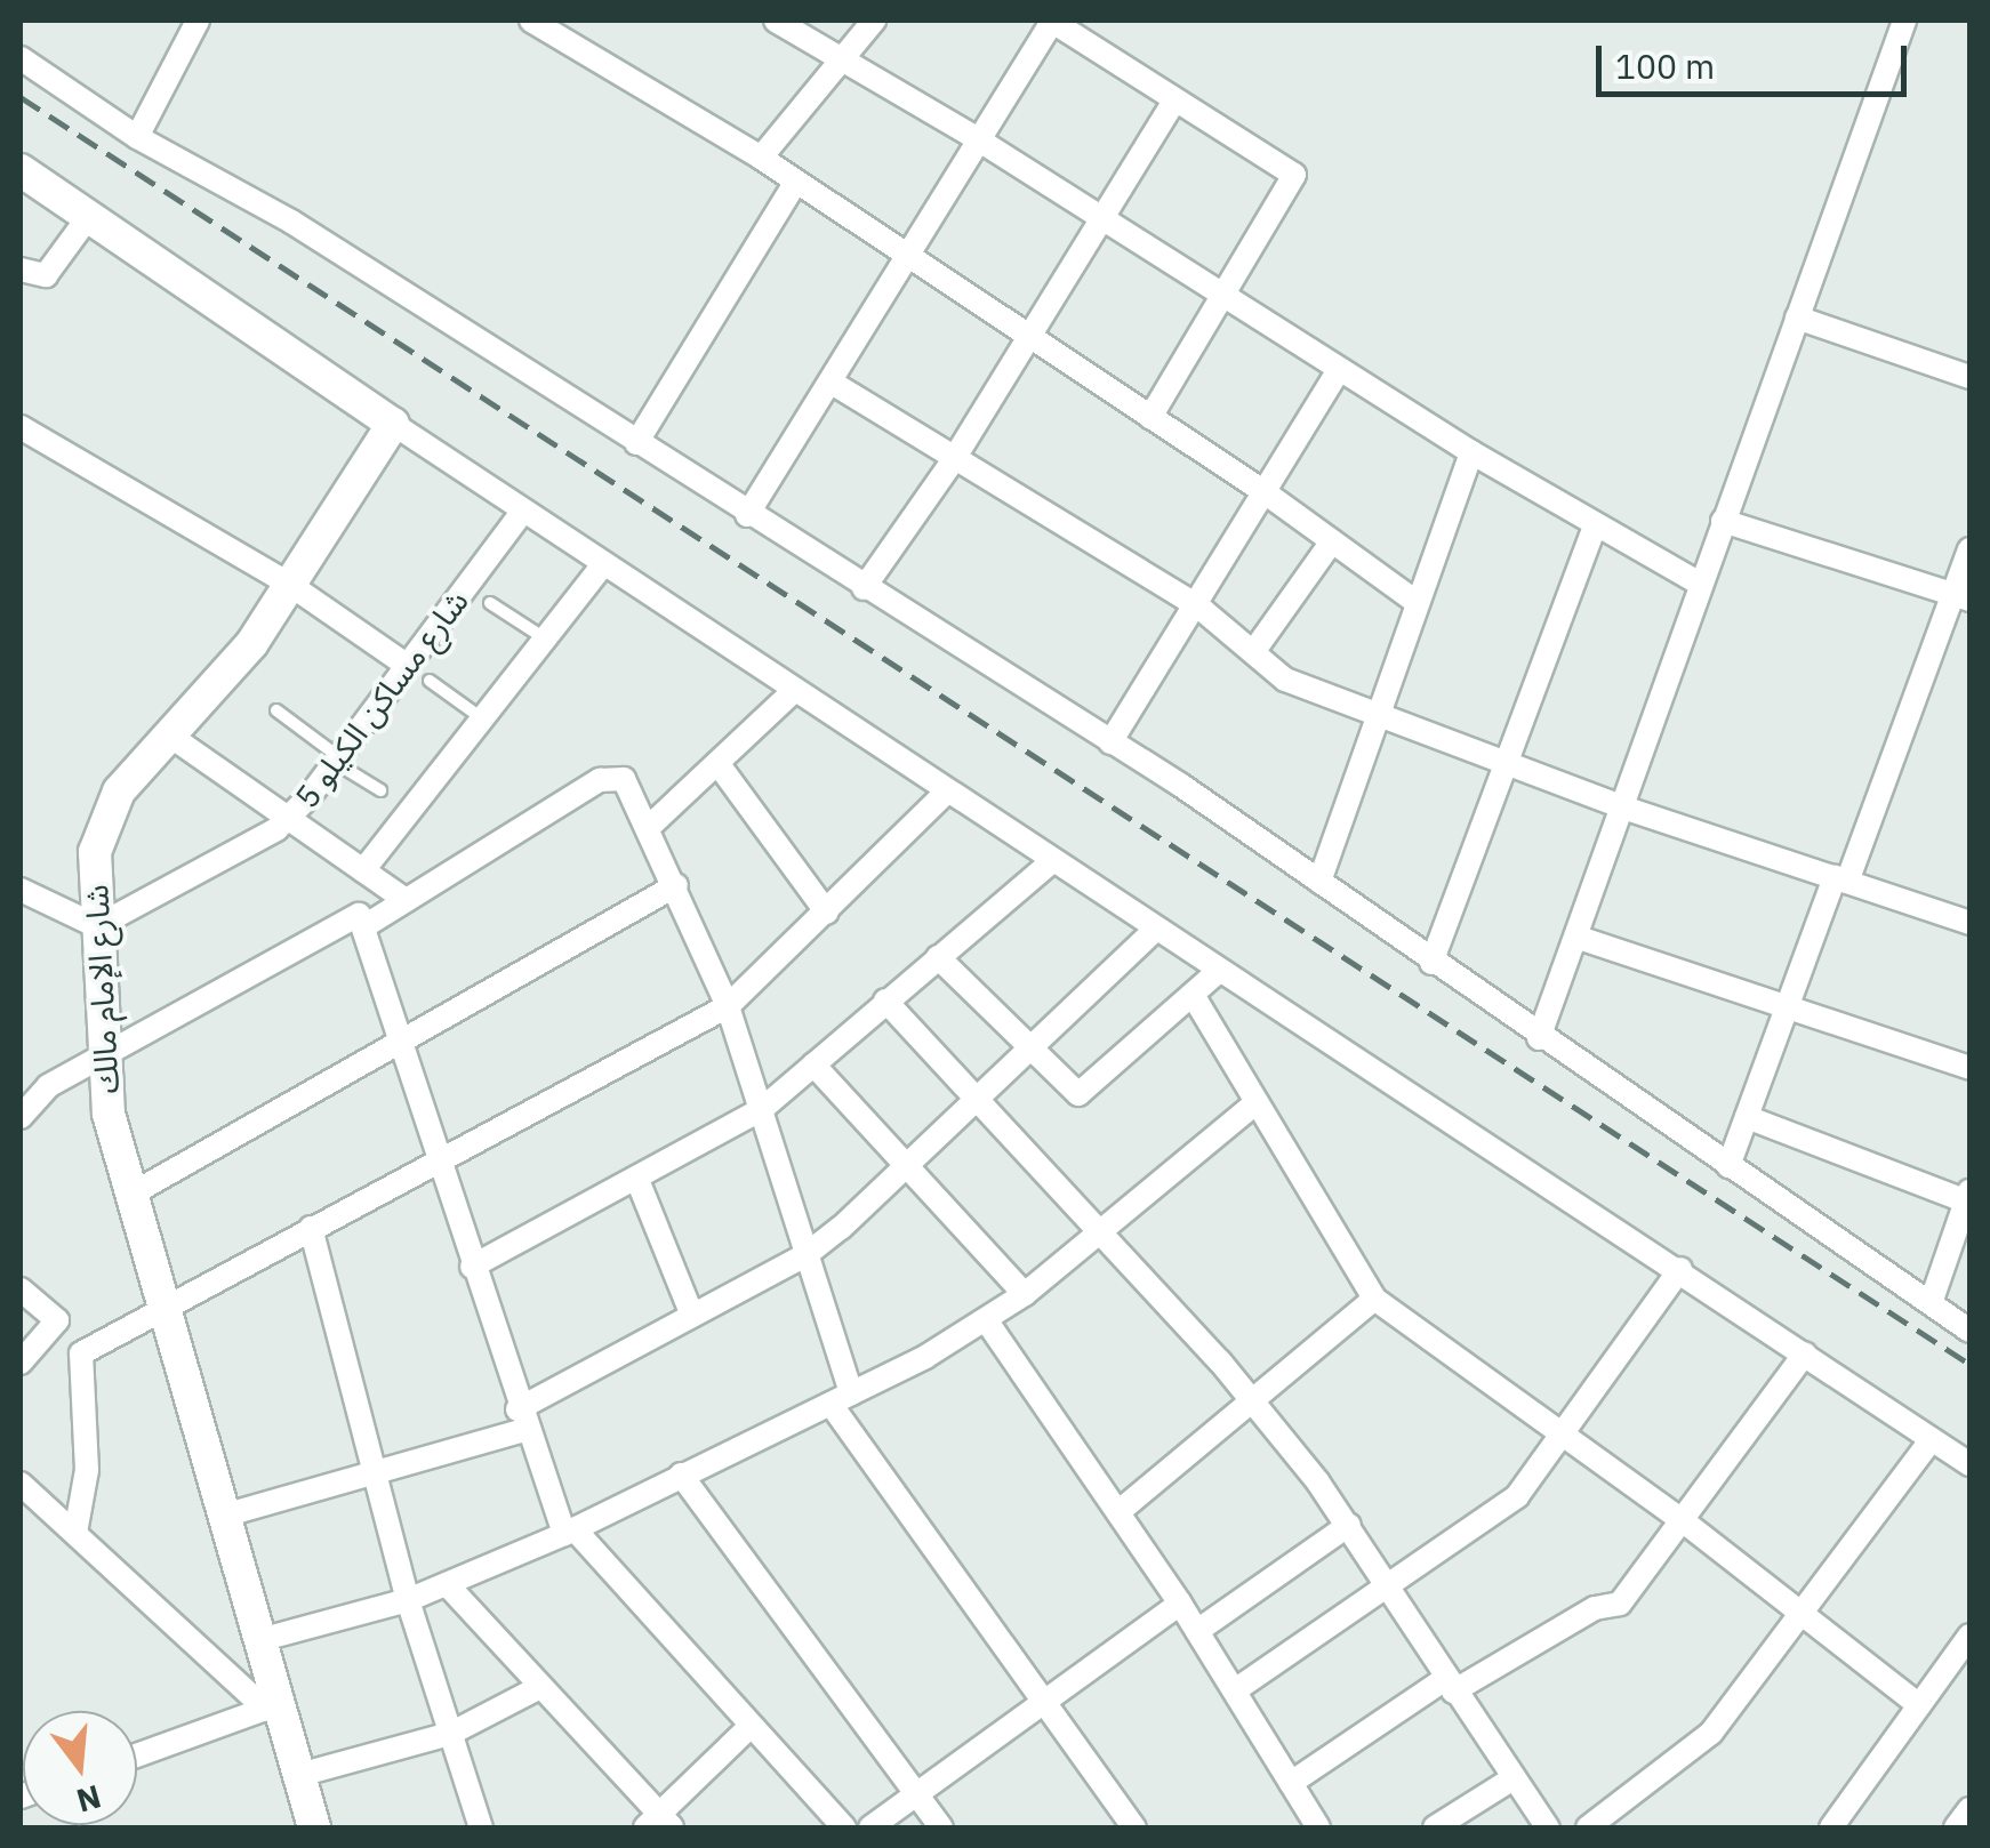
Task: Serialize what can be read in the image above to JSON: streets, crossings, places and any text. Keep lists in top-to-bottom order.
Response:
{
  "streets": {
    "street": ["شارع مساكن الكيلو 5", "شارع الإمام مالك"]
  },
  "crossings": [
    ["شارع مساكن الكيلو 5", "شارع الإمام مالك"]
  ],
  "scale_bar": "100 m",
  "north": "bottom"
}
